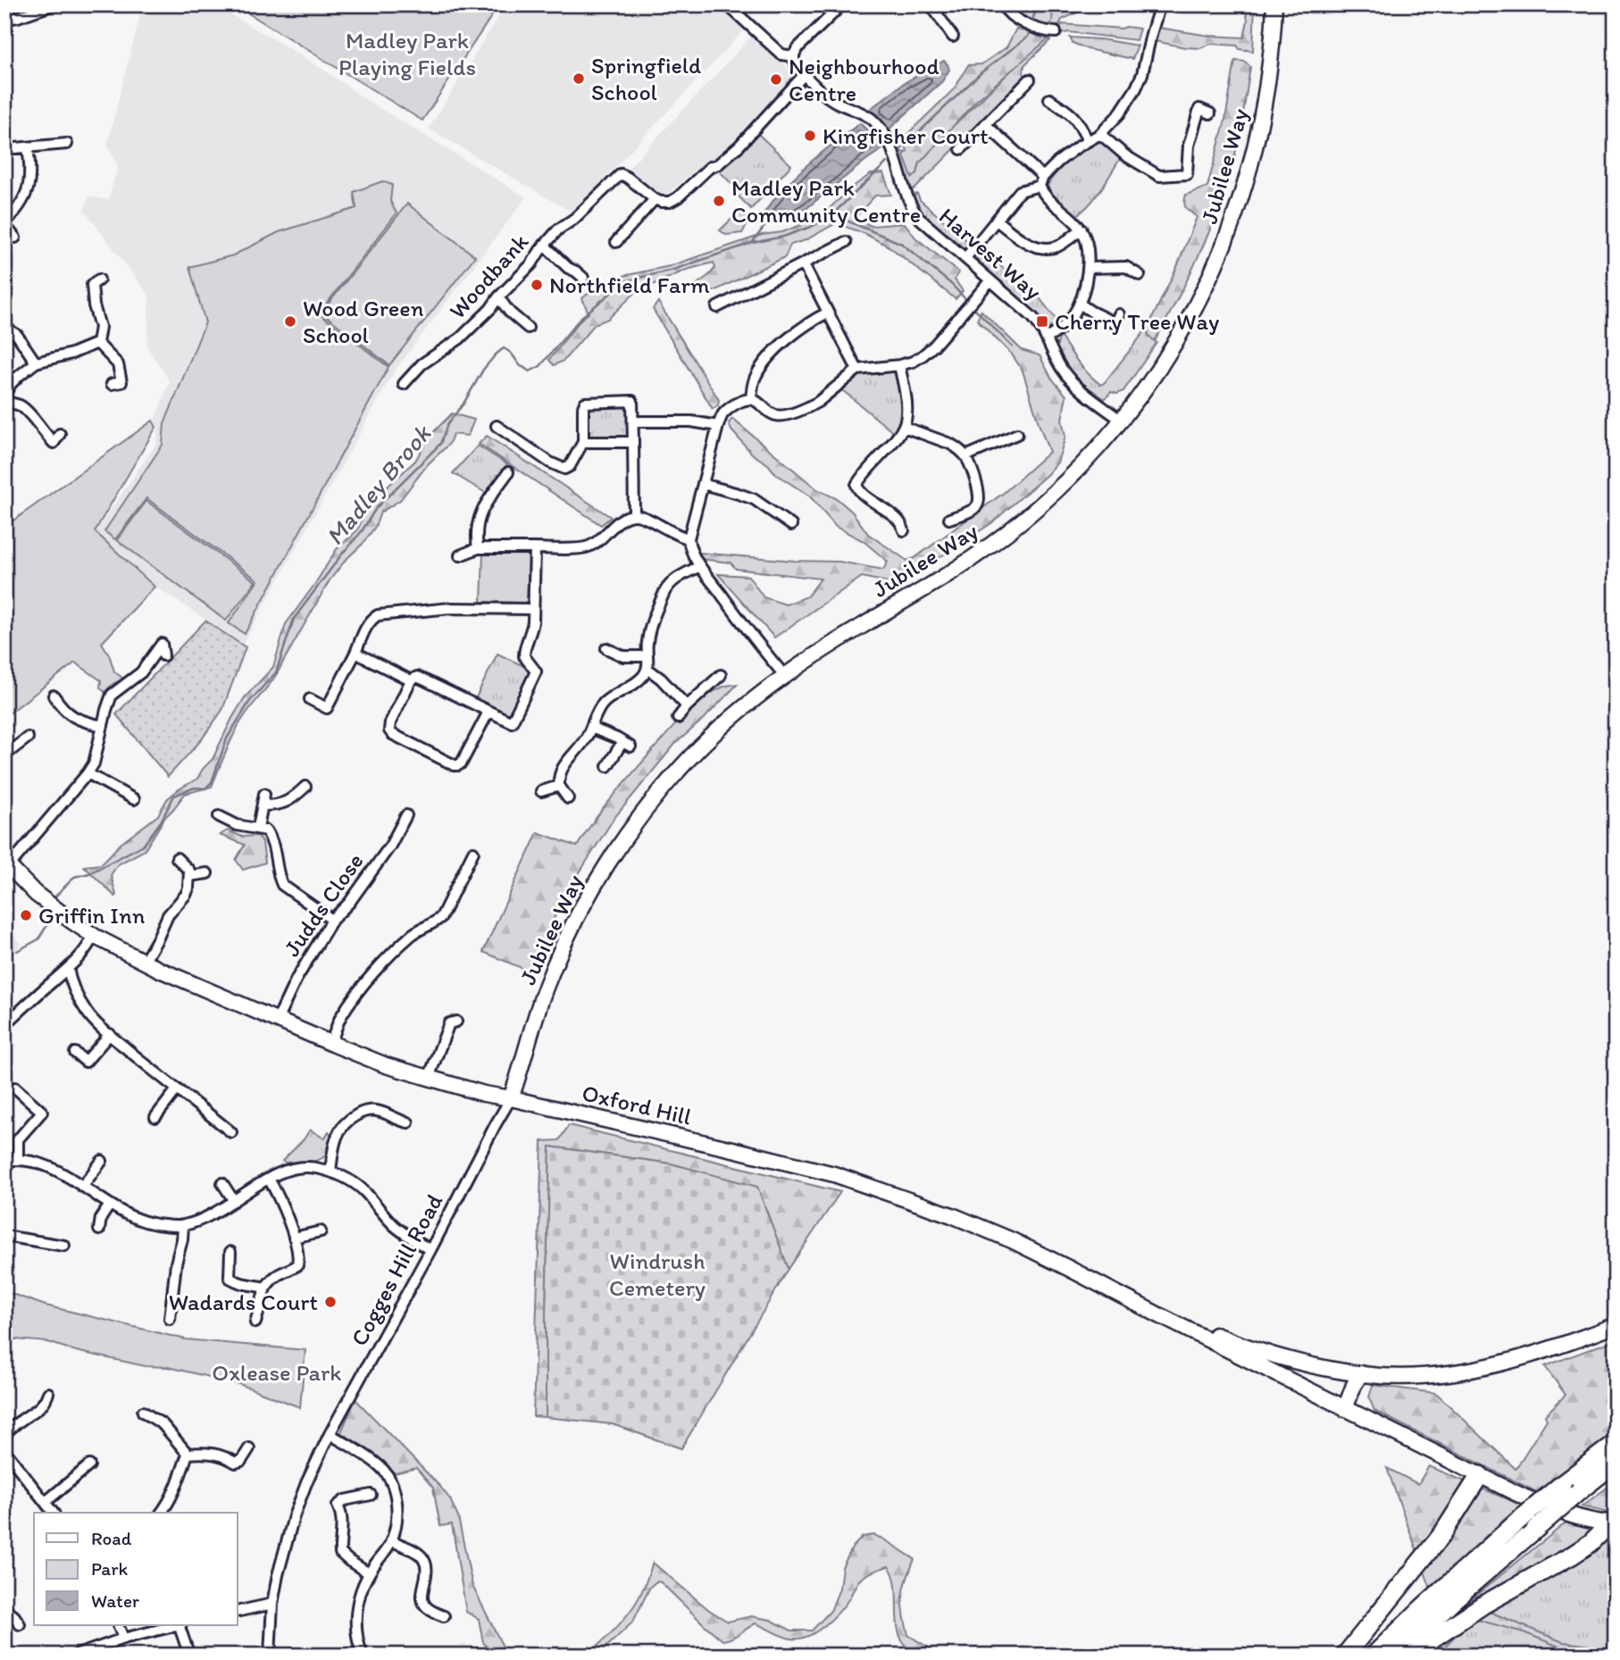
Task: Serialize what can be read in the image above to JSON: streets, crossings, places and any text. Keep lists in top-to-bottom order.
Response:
{
  "streets": {
    "main road": ["Jubilee Way", "Oxford Hill"],
    "street": [
      "Harvest Way",
      "Woodbank",
      "Judds Close",
      "Cogges Hill Road"
    ]
  },
  "crossings": [
    ["Jubilee Way", "Harvest Way"],
    ["Jubilee Way", "Oxford Hill"],
    ["Jubilee Way", "Cogges Hill Road"],
    ["Judds Close", "Oxford Hill"],
    ["Oxford Hill", "Cogges Hill Road"]
  ],
  "water": ["Madley Brook"],
  "parks": ["Madley Park Playing Fields", "Windrush Cemetery", "Oxlease Park"],
  "places": {
    "other": [
      "Springfield School",
      "Neighbourhood Centre",
      "Kingfisher Court",
      "Madley Park Community Centre",
      "Northfield Farm",
      "Wood Green School",
      "Griffin Inn",
      "Wadards Court"
    ],
    "transit": ["Cherry Tree Way"]
  },
  "legend": ["Road", "Park", "Water"]
}
